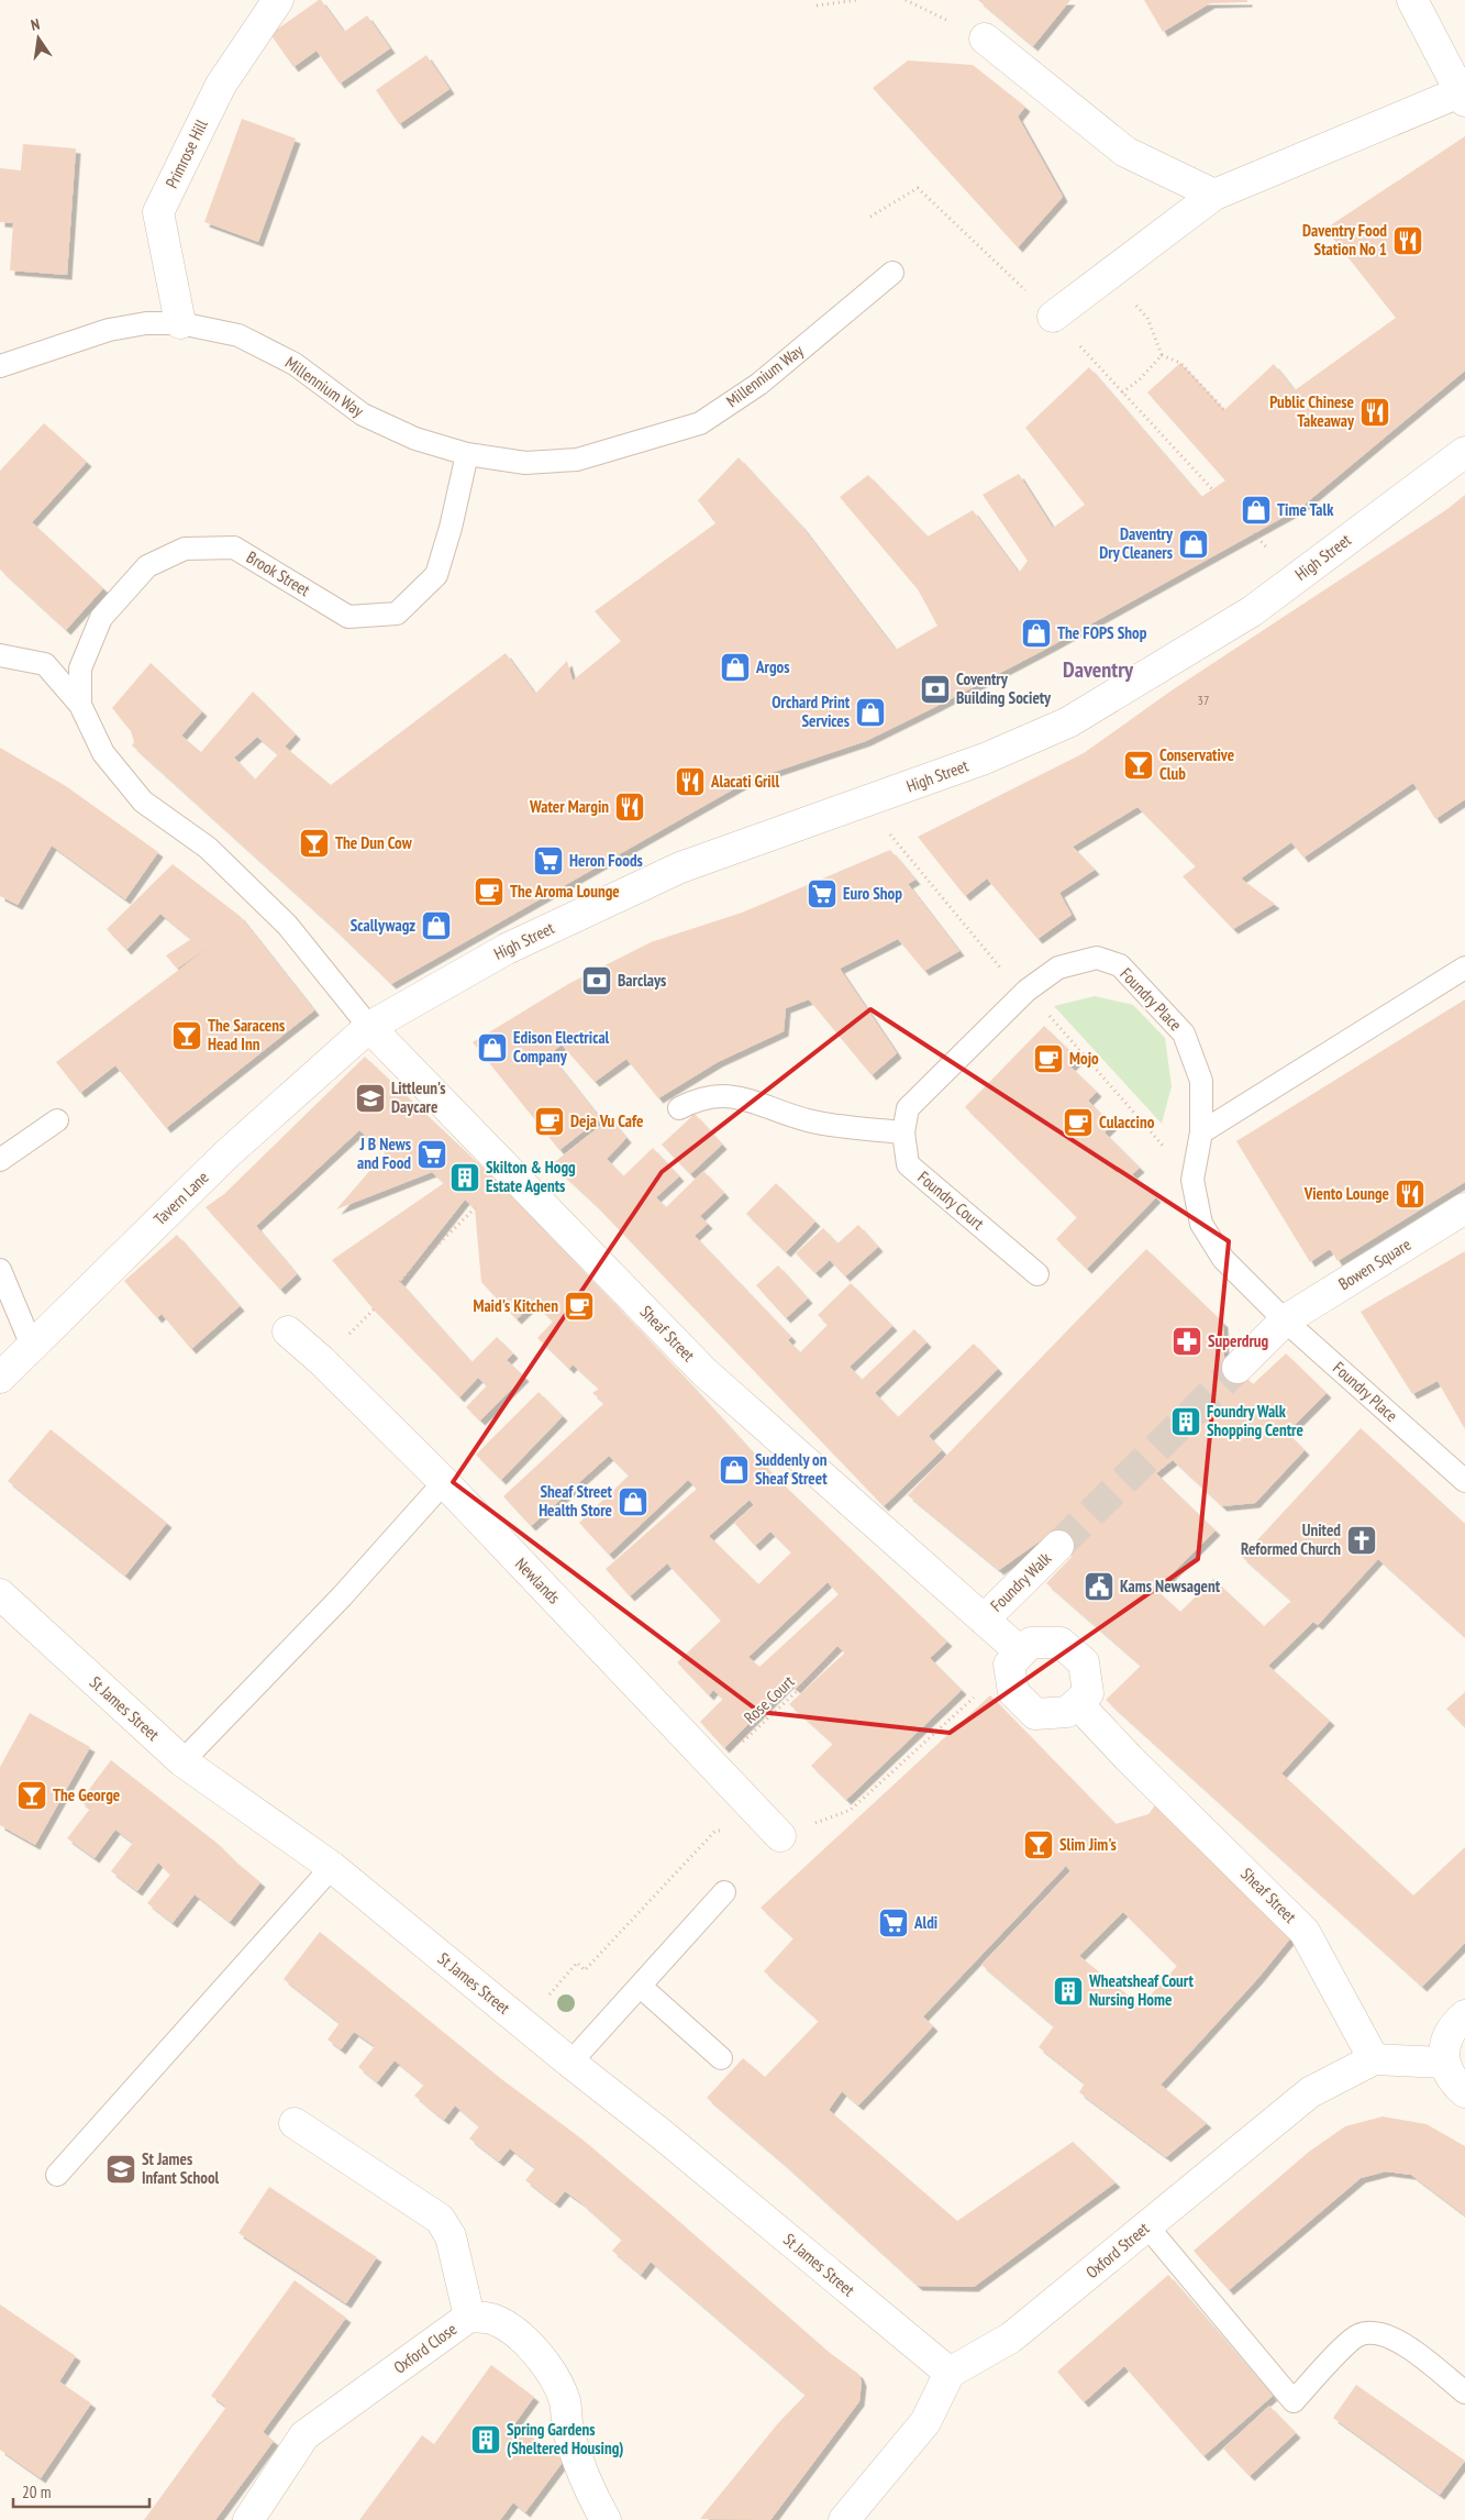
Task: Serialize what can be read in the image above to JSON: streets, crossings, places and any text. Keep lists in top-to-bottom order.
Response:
{
  "streets": {
    "street": [
      "Primrose Hill",
      "High Street",
      "Tavern Lane",
      "Bowen Square",
      "Sheaf Street",
      "Newlands",
      "Foundry Walk",
      "St James Street",
      "Oxford Street",
      "Oxford Close"
    ],
    "lane": [
      "Millennium Way",
      "Brook Street",
      "Foundry Place",
      "Foundry Court"
    ],
    "path": ["Rose Court"]
  },
  "crossings": [
    ["Primrose Hill", "Millennium Way"],
    ["Millennium Way", "Brook Street"],
    ["High Street", "Brook Street"],
    ["High Street", "Tavern Lane"],
    ["High Street", "Sheaf Street"],
    ["Brook Street", "Tavern Lane"],
    ["Brook Street", "Sheaf Street"],
    ["Foundry Place", "Foundry Court"],
    ["Foundry Place", "Bowen Square"],
    ["Tavern Lane", "Sheaf Street"],
    ["Sheaf Street", "Foundry Walk"],
    ["Sheaf Street", "Oxford Street"],
    ["Newlands", "Rose Court"],
    ["St James Street", "Oxford Street"]
  ],
  "districts": ["Daventry"],
  "places": {
    "restaurant": [
      "Daventry Food Station No 1",
      "Public Chinese Takeaway",
      "Alacati Grill",
      "Water Margin",
      "Viento Lounge"
    ],
    "shop": [
      "Time Talk",
      "Daventry Dry Cleaners",
      "The FOPS Shop",
      "Argos",
      "Orchard Print Services",
      "Scallywagz",
      "Edison Electrical Company",
      "Suddenly on Sheaf Street",
      "Sheaf Street Health Store"
    ],
    "bank": ["Coventry Building Society", "Barclays"],
    "bar": [
      "Conservative Club",
      "The Dun Cow",
      "The Saracens Head Inn",
      "The George",
      "Slim Jim's"
    ],
    "supermarket": [
      "Heron Foods",
      "Euro Shop",
      "J B News and Food",
      "Aldi"
    ],
    "cafe": [
      "The Aroma Lounge",
      "Mojo",
      "Deja Vu Cafe",
      "Culaccino",
      "Maid's Kitchen"
    ],
    "school or university": ["Littleun's Daycare", "St James Infant School"],
    "building": [
      "Skilton & Hogg Estate Agents",
      "Foundry Walk Shopping Centre",
      "Wheatsheaf Court Nursing Home",
      "Spring Gardens (Sheltered Housing)"
    ],
    "pharmacy": ["Superdrug"],
    "church": ["United Reformed Church"],
    "public building": ["Kams Newsagent"]
  },
  "house_numbers": ["37"],
  "scale_bar": "20 m",
  "north": "top"
}
